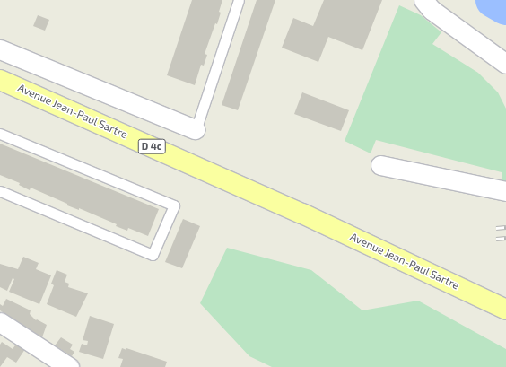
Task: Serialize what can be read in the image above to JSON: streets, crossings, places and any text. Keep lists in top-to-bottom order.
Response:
{
  "streets": {
    "main road": ["Avenue Jean-Paul Sartre", "D 4c"]
  }
}
